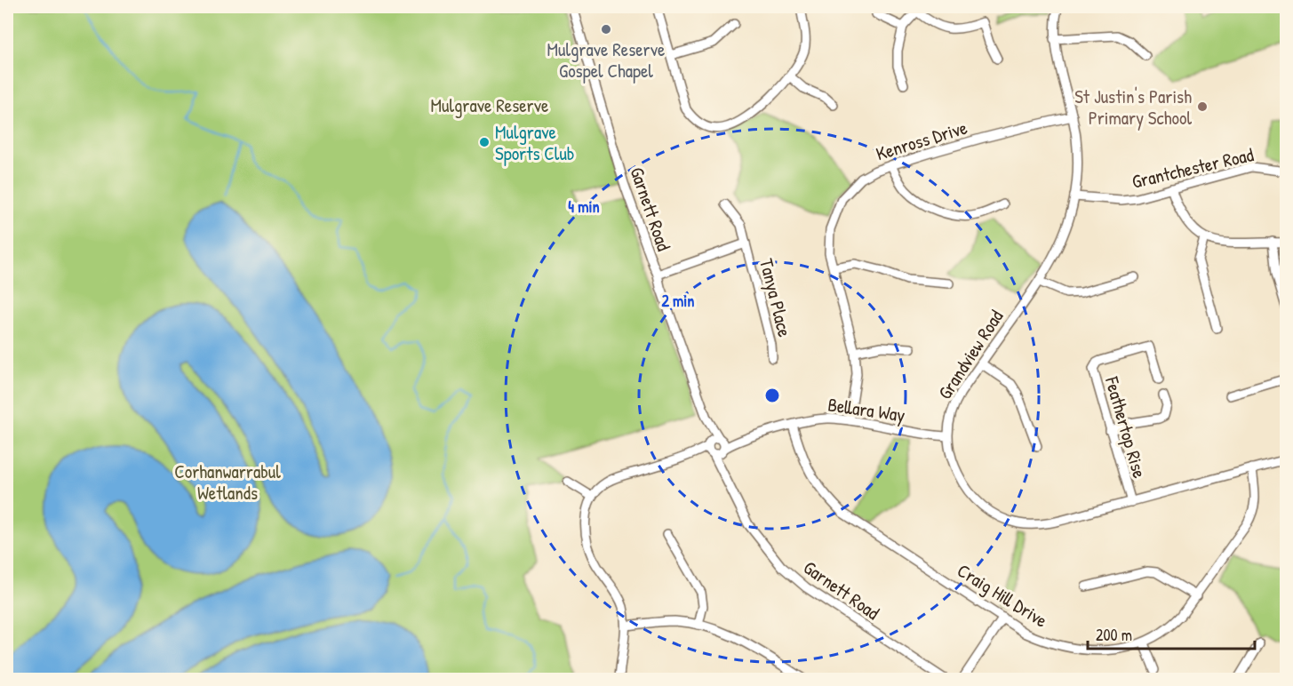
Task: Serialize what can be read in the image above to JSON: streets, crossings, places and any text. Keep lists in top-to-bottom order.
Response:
{
  "streets": {
    "street": [
      "Kenross Drive",
      "Grantchester Road",
      "Garnett Road",
      "Tanya Place",
      "Grandview Road",
      "Bellara Way",
      "Feathertop Rise",
      "Craig Hill Drive"
    ]
  },
  "crossings": [
    ["Kenross Drive", "Grandview Road"],
    ["Kenross Drive", "Bellara Way"],
    ["Grantchester Road", "Grandview Road"],
    ["Garnett Road", "Tanya Place"],
    ["Garnett Road", "Bellara Way"],
    ["Grandview Road", "Bellara Way"],
    ["Grandview Road", "Feathertop Rise"],
    ["Grandview Road", "Craig Hill Drive"],
    ["Bellara Way", "Craig Hill Drive"]
  ],
  "parks": ["Mulgrave Reserve", "Corhanwarrabul Wetlands"],
  "places": ["Mulgrave Reserve Gospel Chapel", "St Justin's Parish Primary School", "Mulgrave Sports Club"],
  "scale_bar": "200 m",
  "rings": ["4 min", "2 min"]
}
